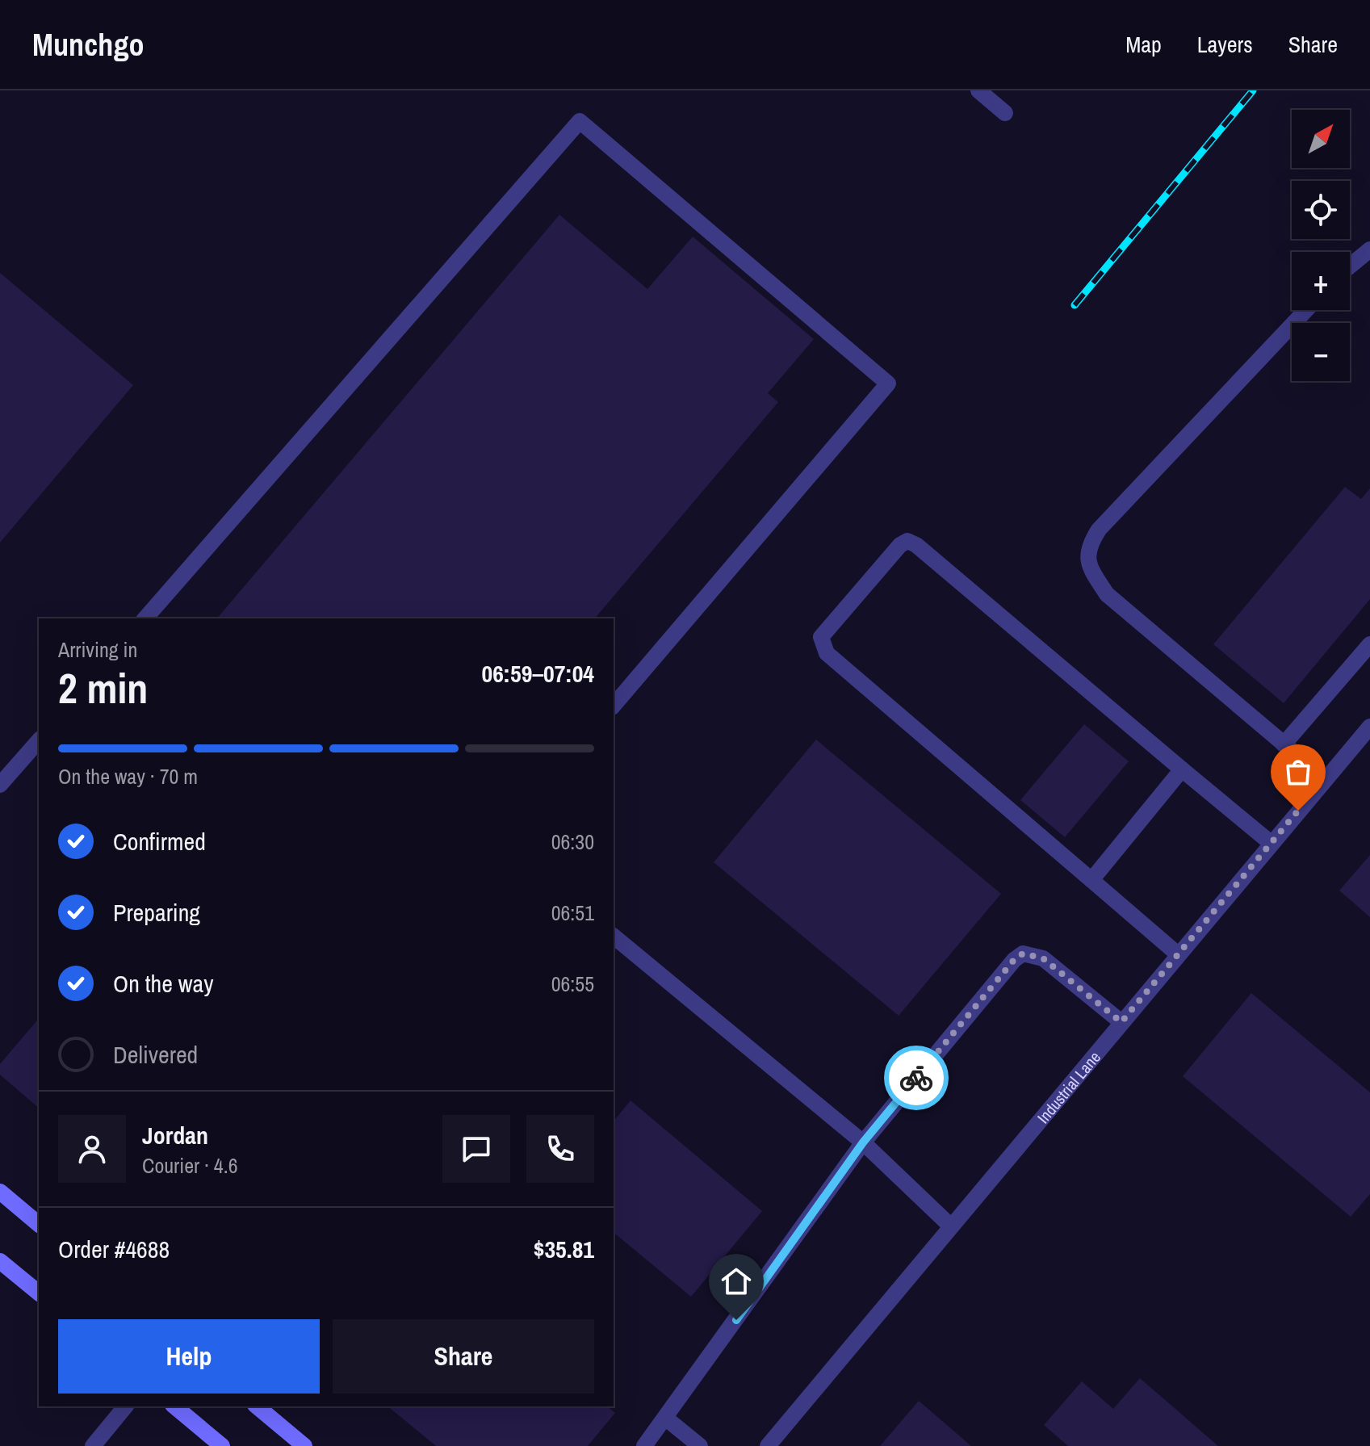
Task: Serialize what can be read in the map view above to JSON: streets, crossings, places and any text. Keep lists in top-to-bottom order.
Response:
{
  "streets": {
    "street": ["Industrial Lane"]
  },
  "north": "top right",
  "page": {
    "header": "Munchgo",
    "nav": ["Map", "Layers", "Share"],
    "map_buttons": ["+", "−"],
    "heading": ["2 min", "Arriving in", "06:59–07:04"],
    "panel": [
      "Jordan",
      "Courier · 4.6",
      "Order #4688",
      "$35.81"
    ],
    "bar": "On the way · 70 m",
    "list": [
      ["Confirmed", "06:30"],
      ["Preparing", "06:51"],
      ["On the way", "06:55"],
      "Delivered"
    ],
    "buttons": ["Help", "Share"]
  }
}
